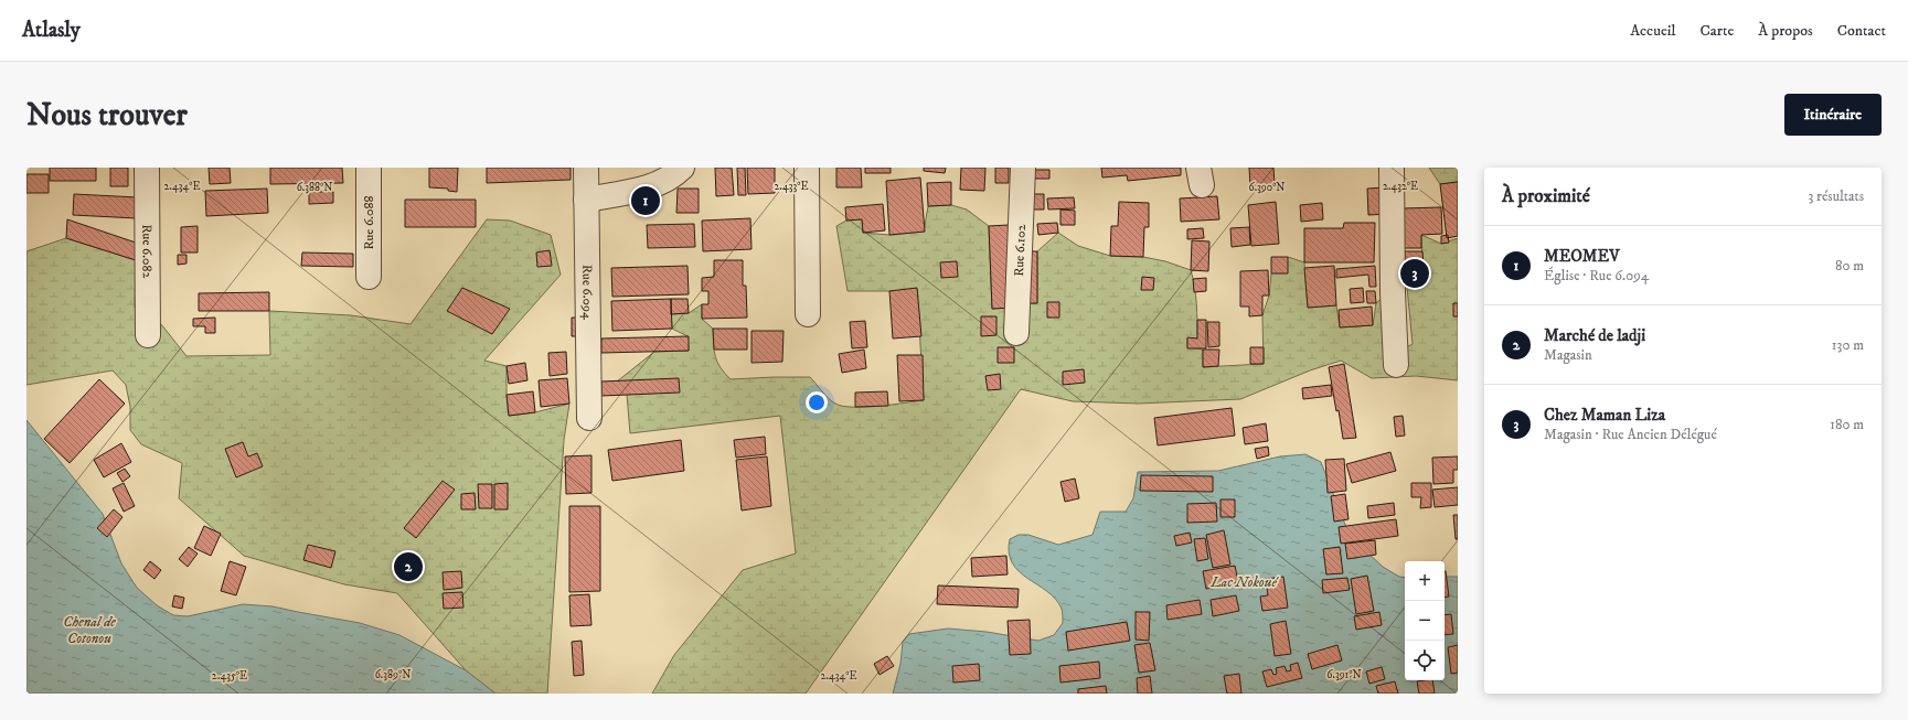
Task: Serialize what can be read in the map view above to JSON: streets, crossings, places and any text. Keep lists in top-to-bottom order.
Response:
{
  "streets": {
    "street": [
      "Rue 6.088",
      "Rue 6.102",
      "Rue 6.082",
      "Rue 6.094"
    ]
  },
  "water": ["Lac Nokoué", "Chenal de Cotonou"],
  "page": {
    "header": "Atlasly",
    "nav": [
      "Accueil",
      "Carte",
      "À propos",
      "Contact"
    ],
    "buttons": "Itinéraire",
    "title": "Nous trouver",
    "heading": ["À proximité", "3 résultats"],
    "pins": ["1", "3", "2"],
    "list": [
      {
        "mark": "1",
        "name": "MEOMEV",
        "note": "Église · Rue 6.094",
        "value": "80 m"
      },
      {
        "mark": "2",
        "name": "Marché de ladji",
        "note": "Magasin",
        "value": "130 m"
      },
      {
        "mark": "3",
        "name": "Chez Maman Liza",
        "note": "Magasin · Rue Ancien Délégué",
        "value": "180 m"
      }
    ],
    "map_buttons": ["+", "−"]
  },
  "coordinates": [
    "2.434°E",
    "2.433°E",
    "2.432°E",
    "6.388°N",
    "6.390°N",
    "6.389°N",
    "6.391°N",
    "2.435°E"
  ]
}
